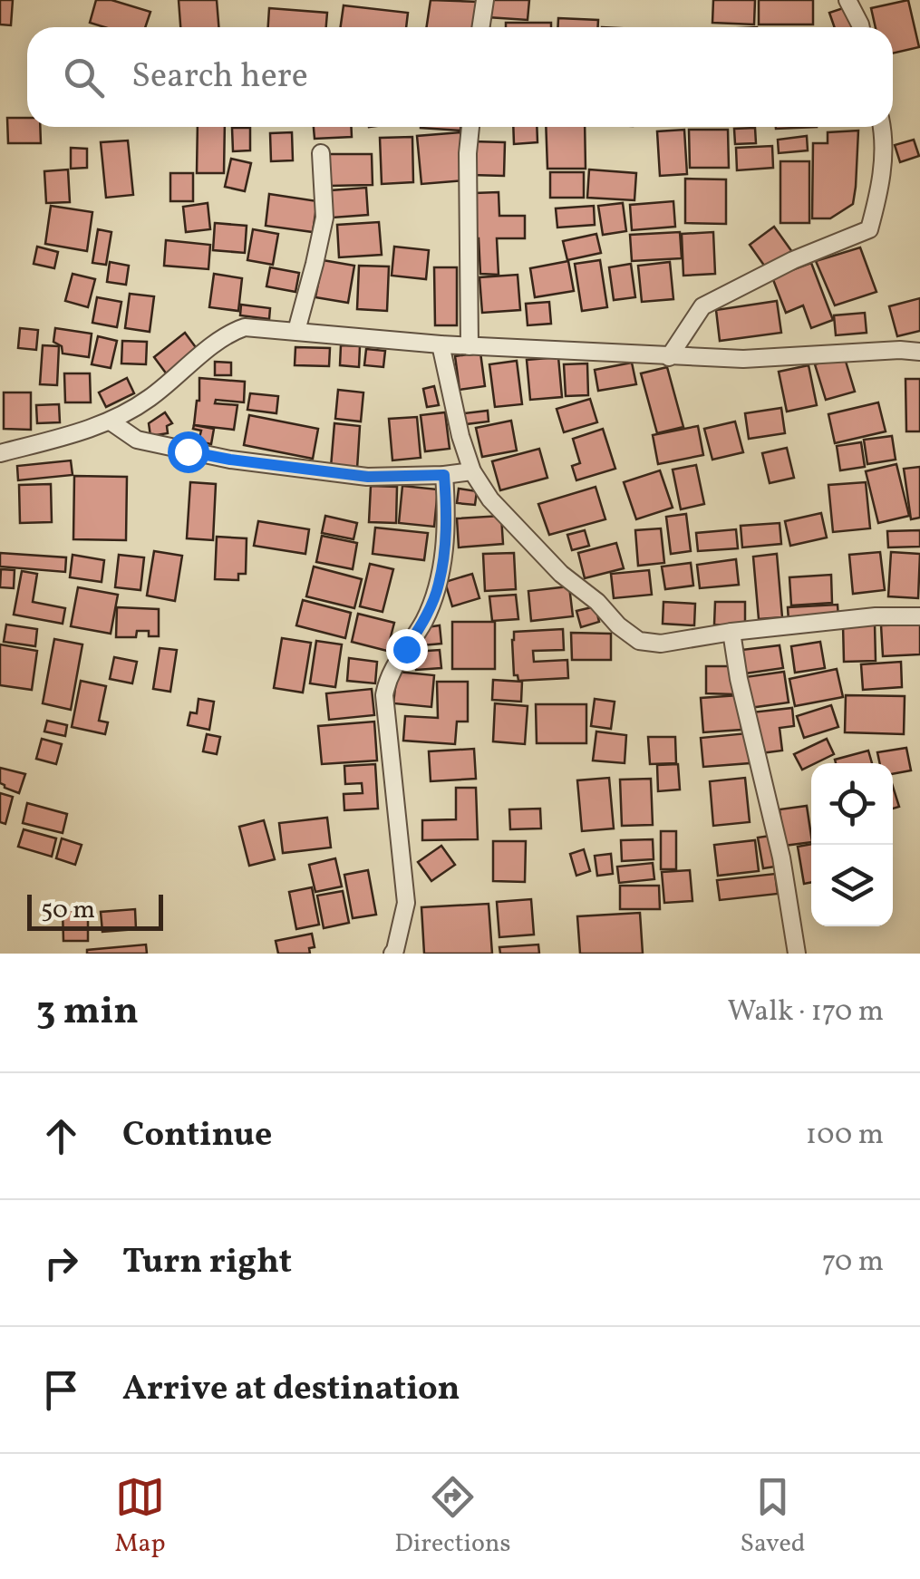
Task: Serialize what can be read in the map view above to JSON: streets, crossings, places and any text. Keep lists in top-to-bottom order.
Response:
{
  "scale_bar": "50 m",
  "page": {
    "search": "Search here",
    "scale": "50 m",
    "heading": ["3 min", "Walk · 170 m"],
    "list": [
      ["Continue", "100 m"],
      ["Turn right", "70 m"],
      "Arrive at destination"
    ],
    "nav": ["Map", "Directions", "Saved"]
  }
}
